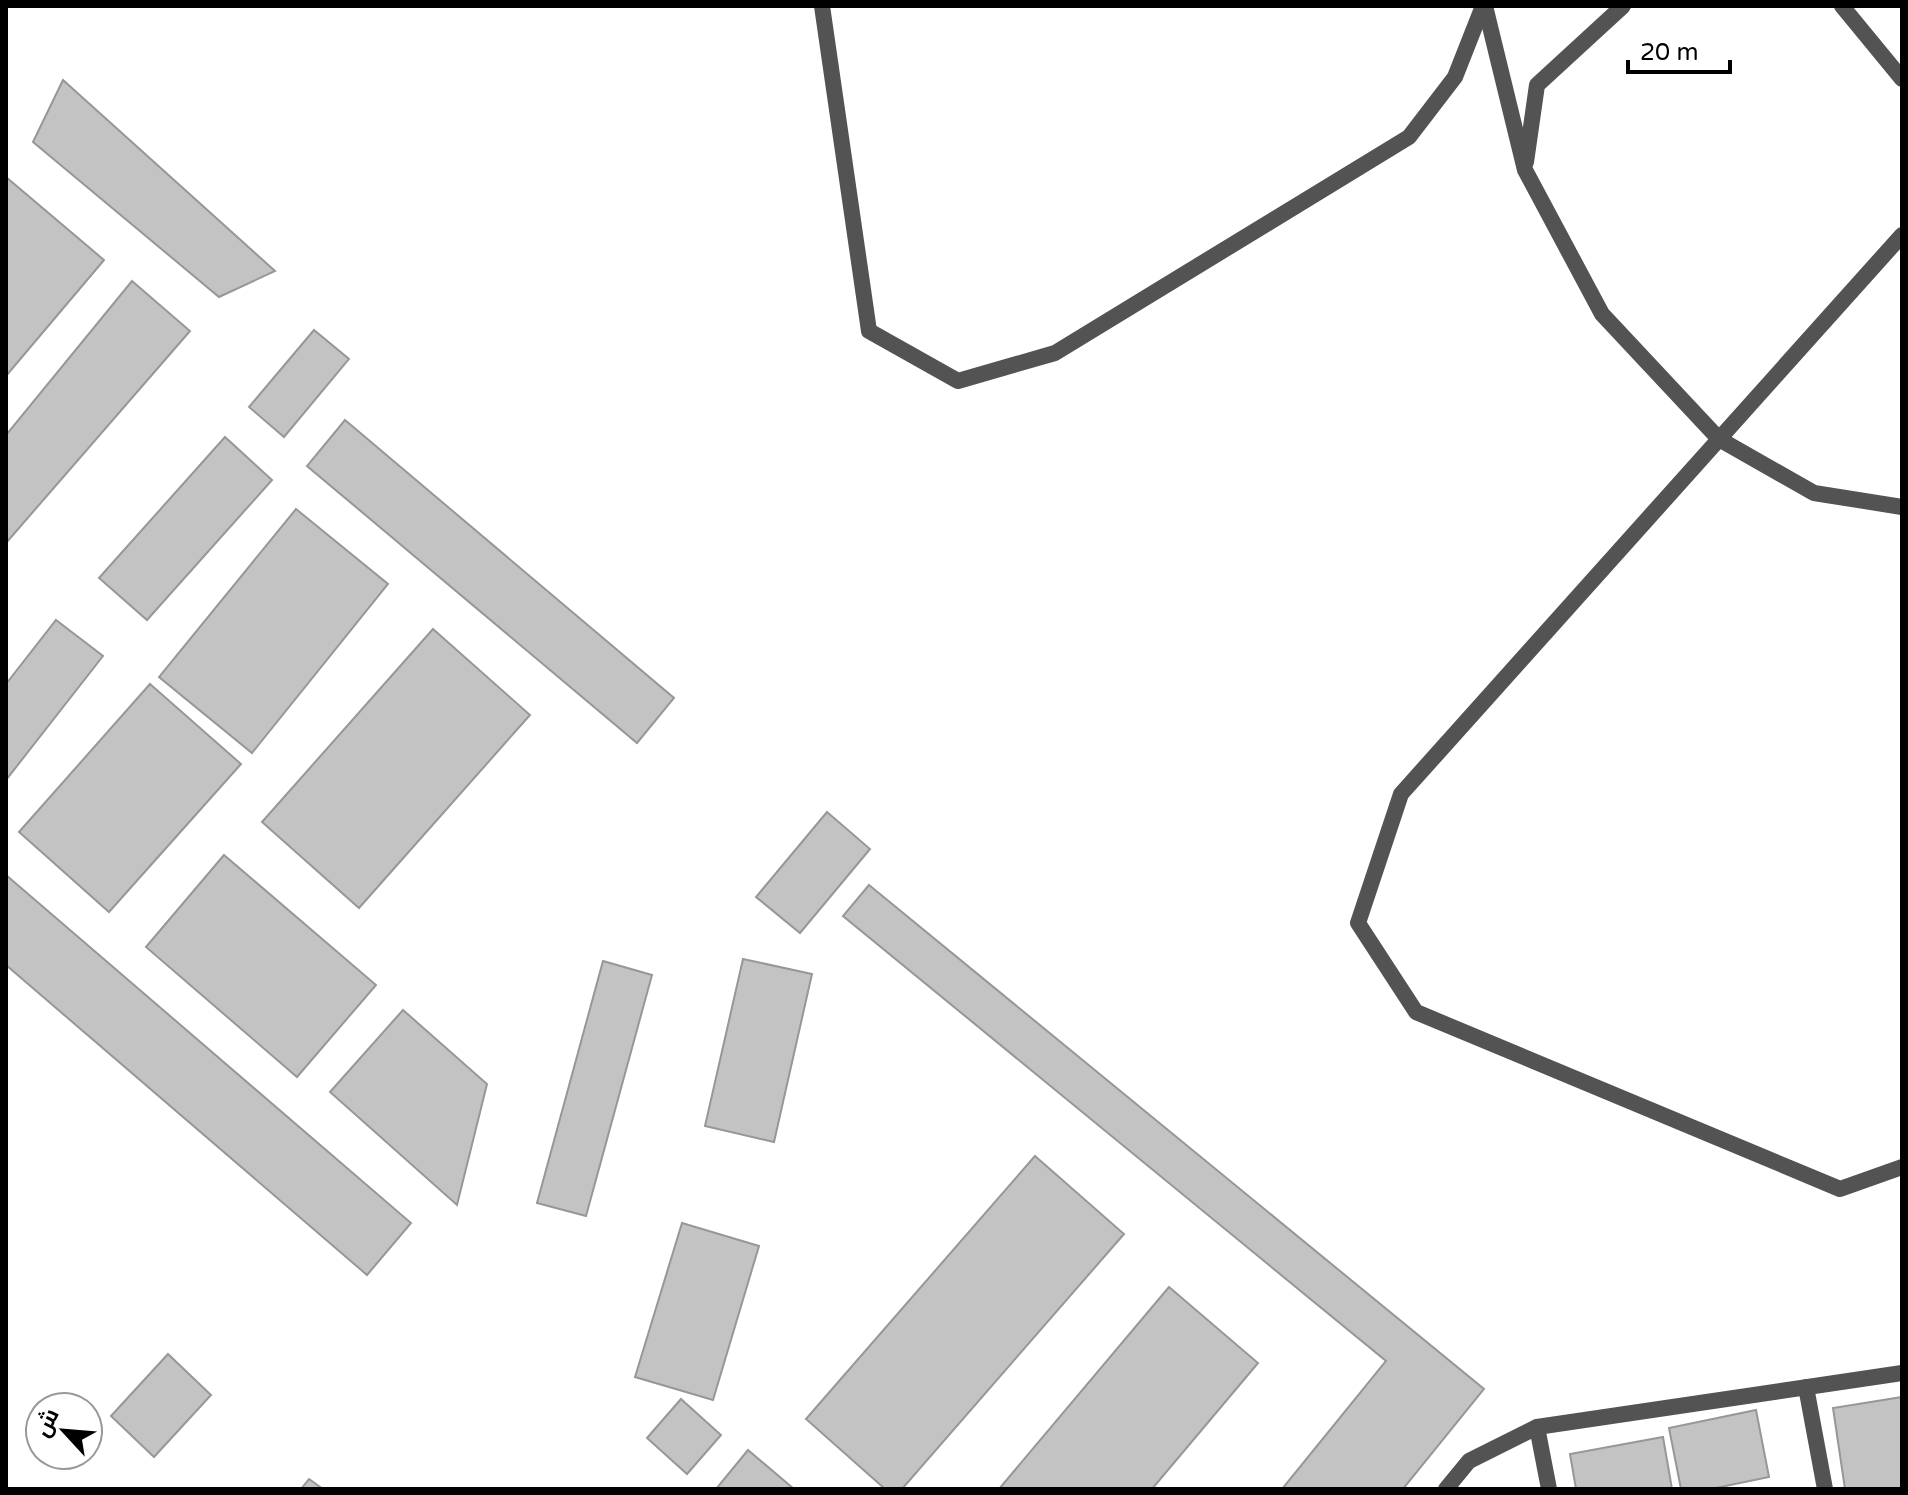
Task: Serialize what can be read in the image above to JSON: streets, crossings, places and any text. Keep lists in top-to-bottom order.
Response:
{
  "scale_bar": "20 m",
  "north": "top left"
}
